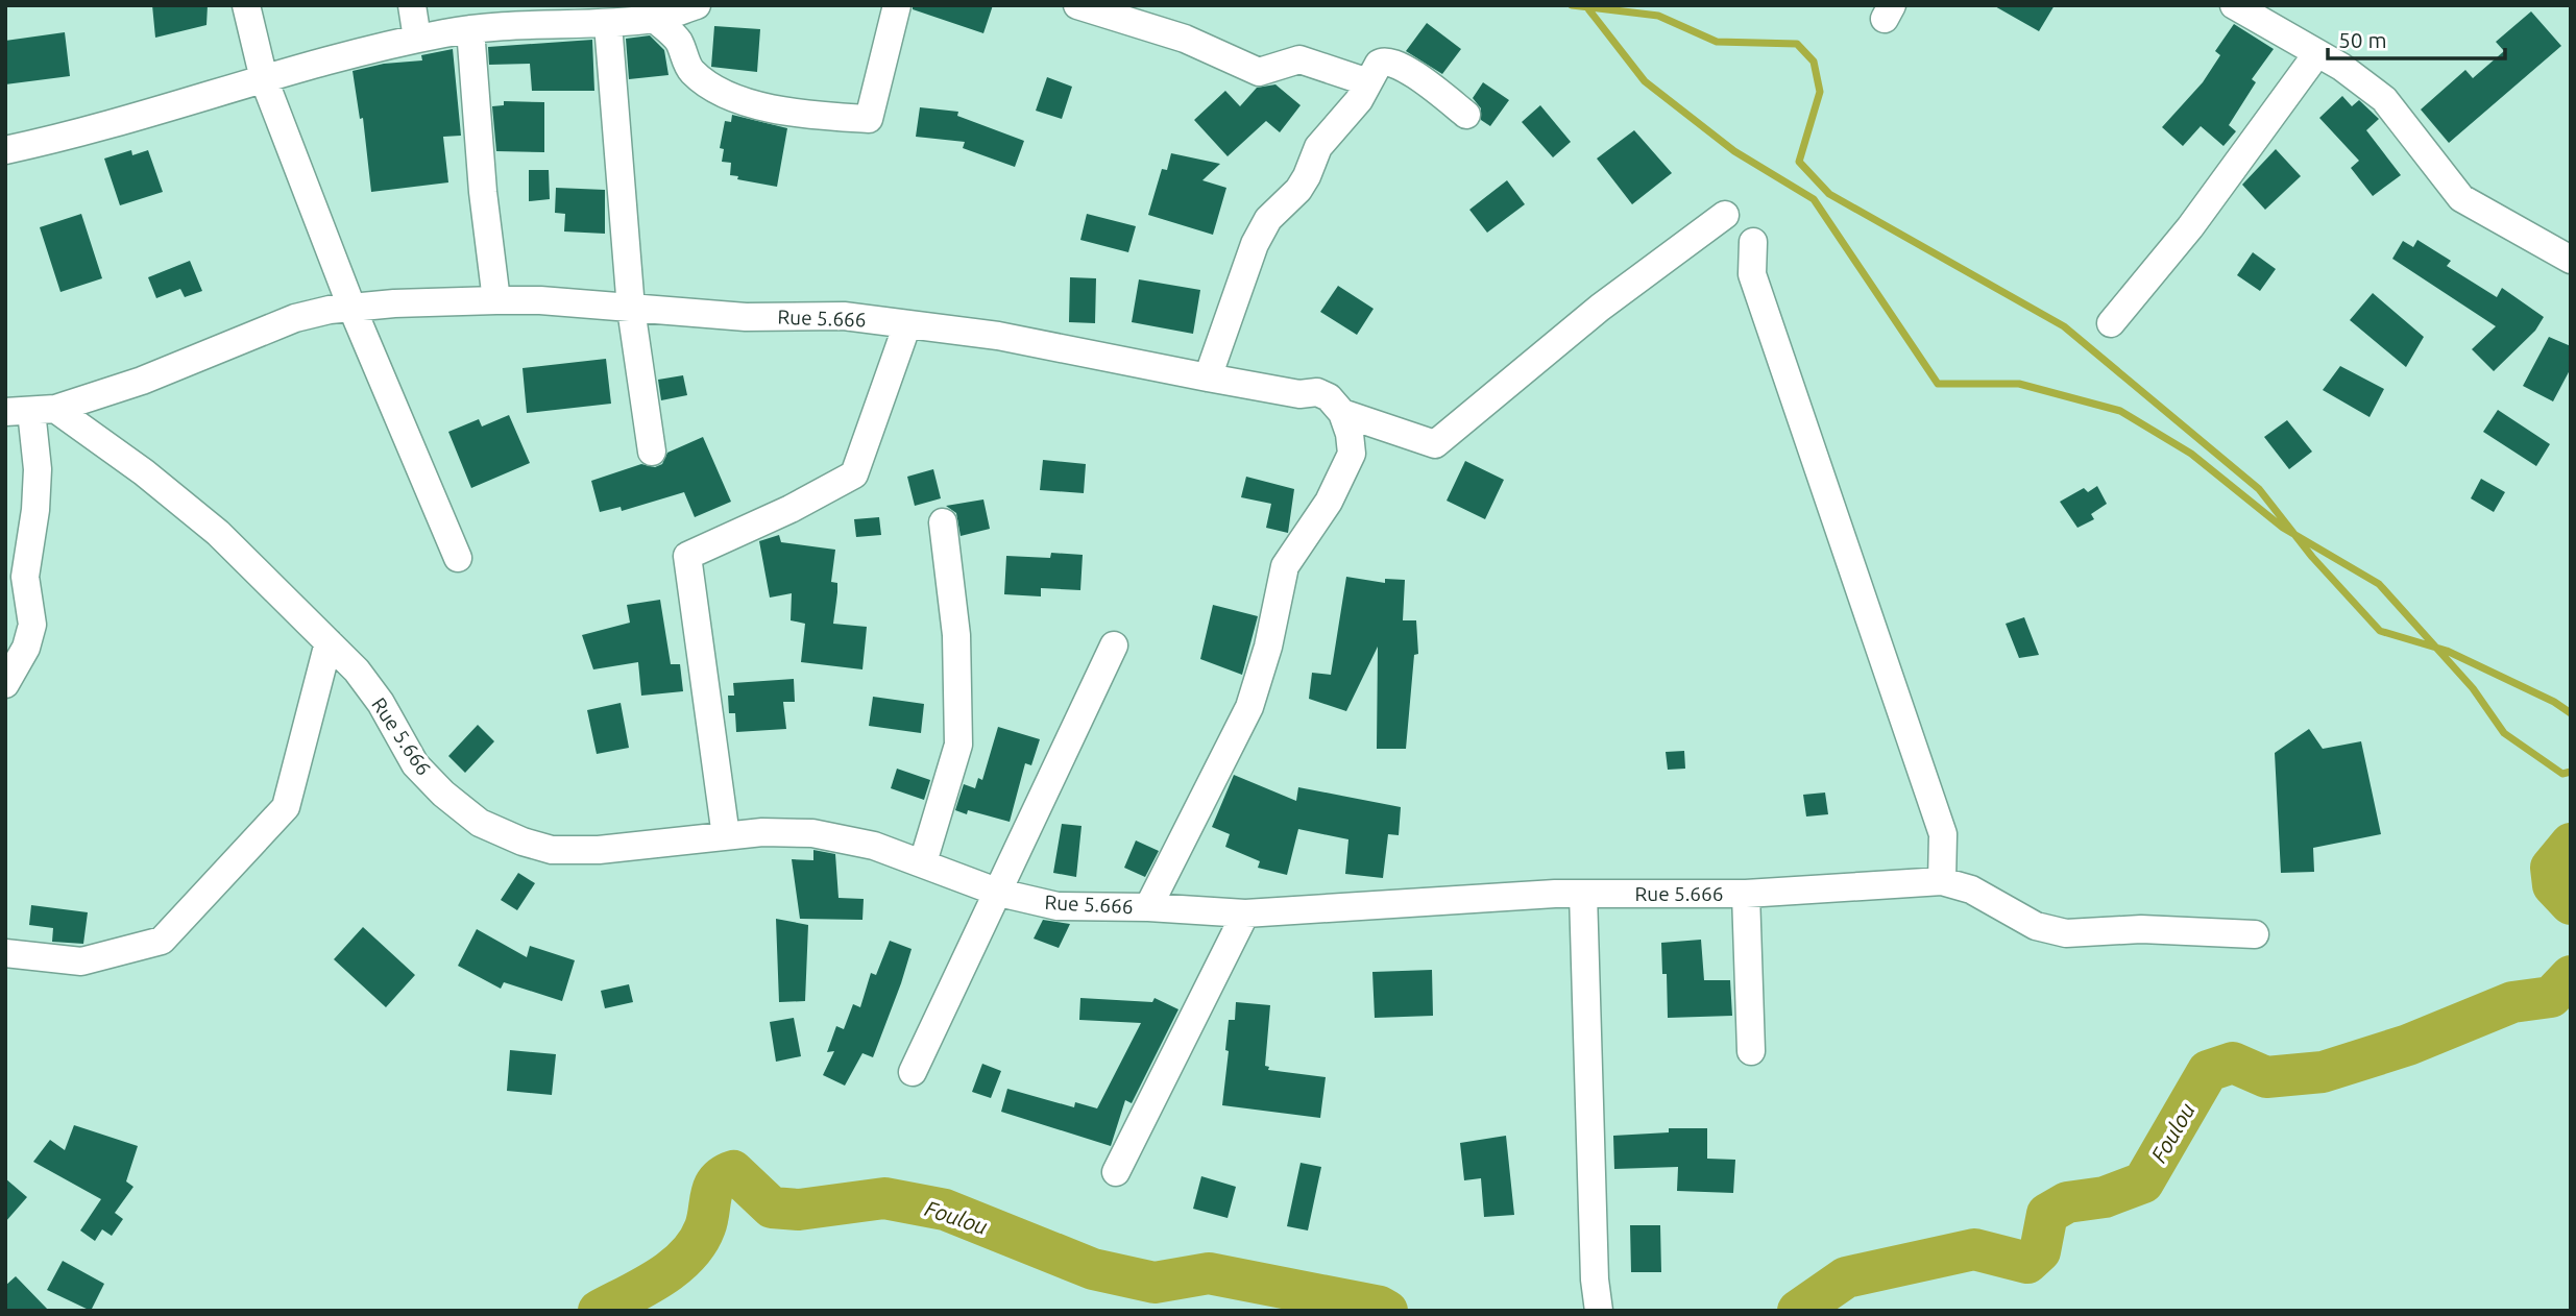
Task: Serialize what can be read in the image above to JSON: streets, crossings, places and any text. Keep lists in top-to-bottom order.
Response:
{
  "streets": {
    "street": ["Rue 5.666"]
  },
  "water": ["Foulou"],
  "scale_bar": "50 m"
}
